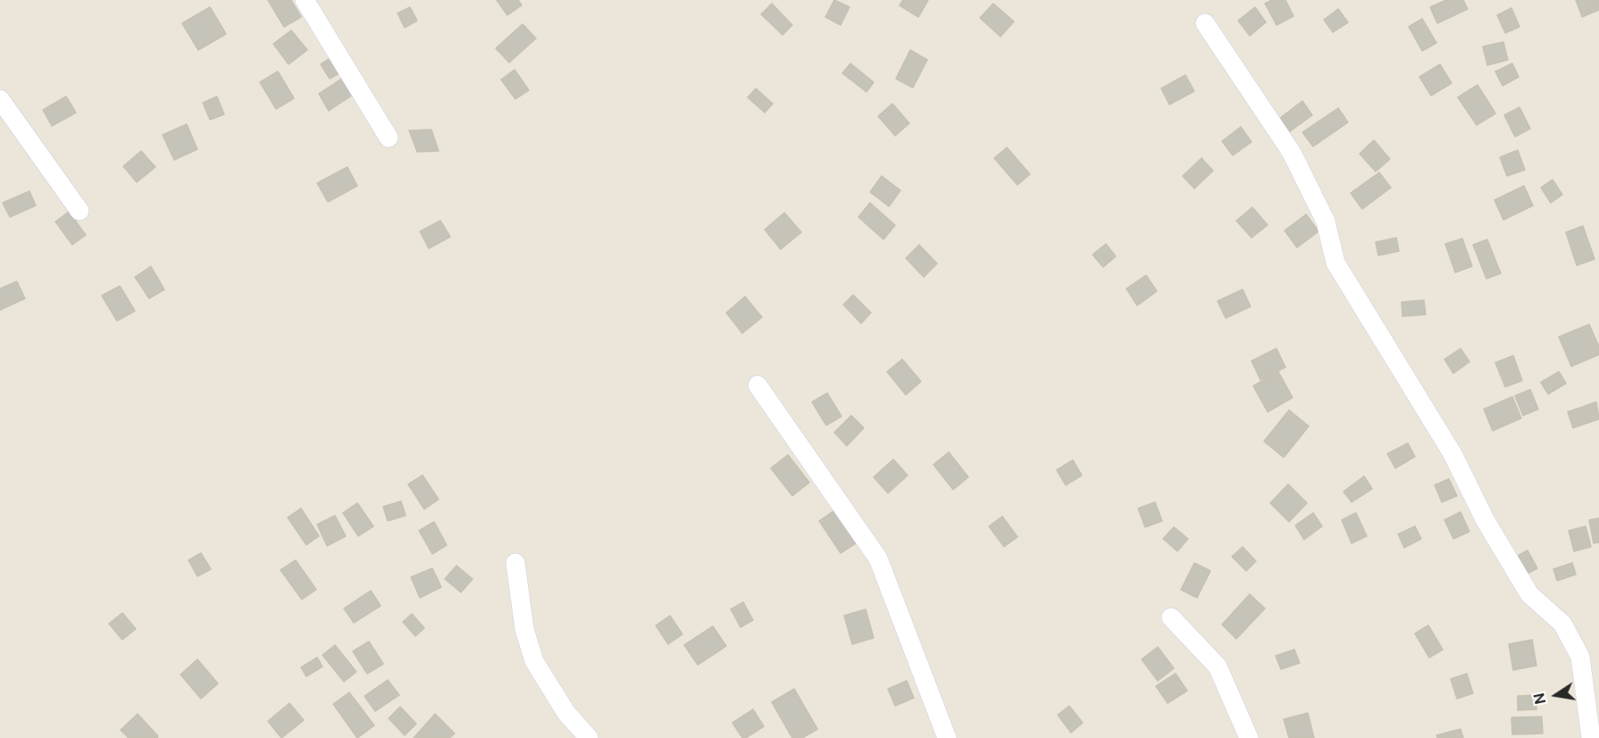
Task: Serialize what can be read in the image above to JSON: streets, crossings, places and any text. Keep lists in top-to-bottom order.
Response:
{
  "north": "left"
}
